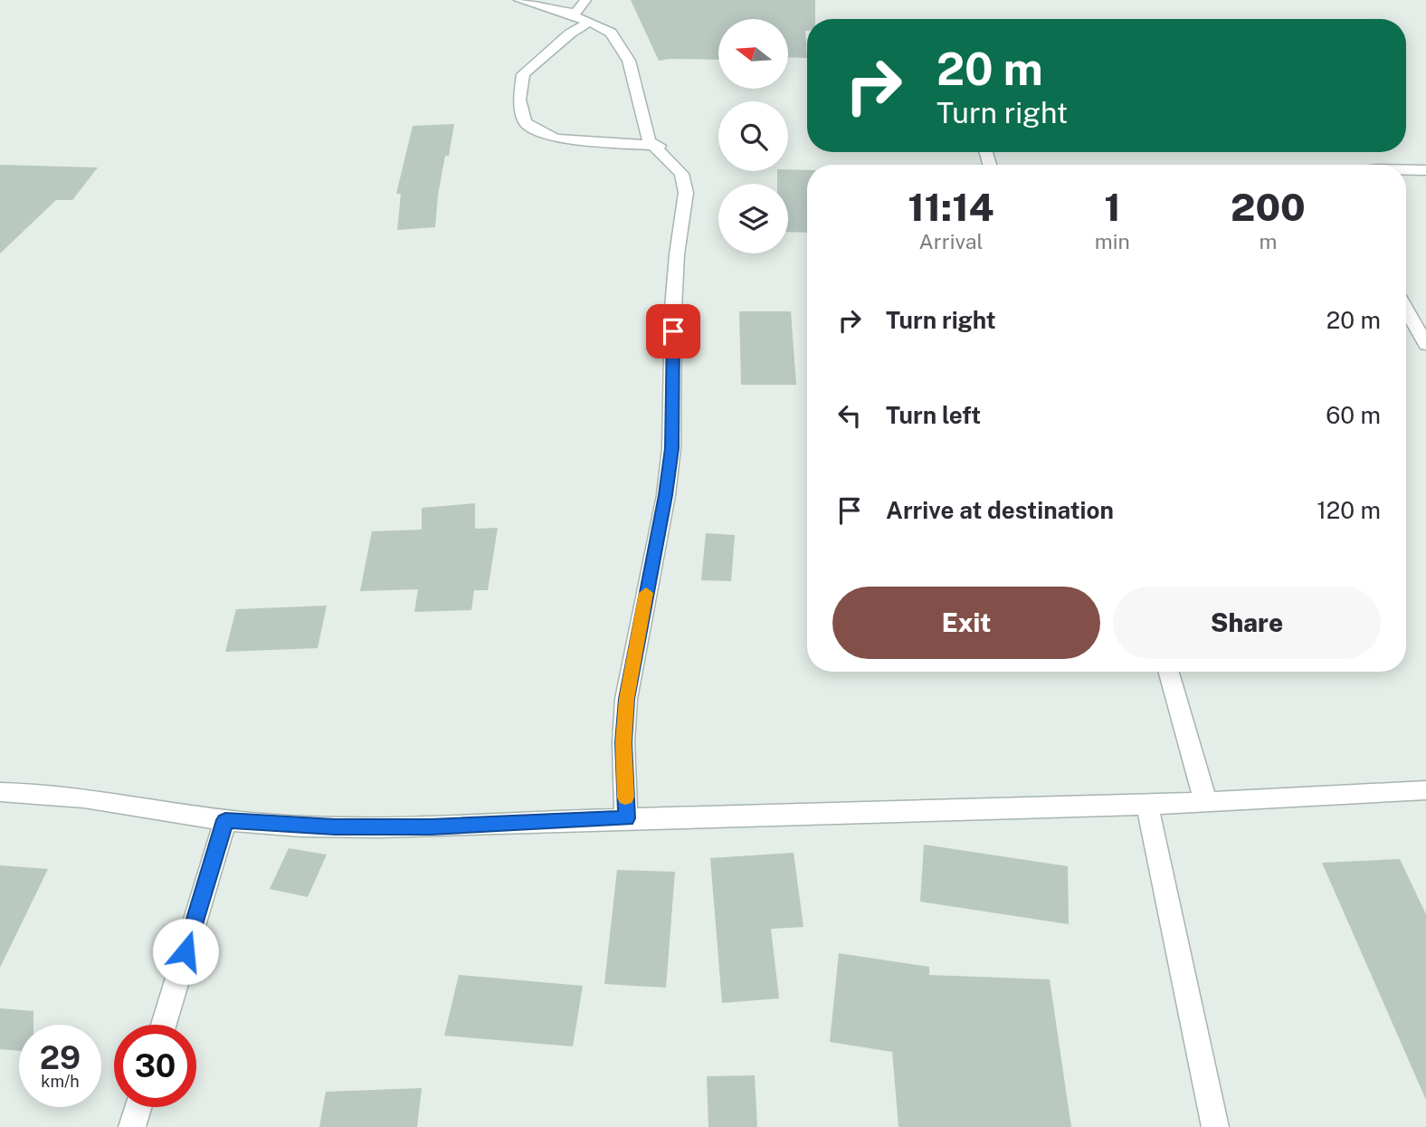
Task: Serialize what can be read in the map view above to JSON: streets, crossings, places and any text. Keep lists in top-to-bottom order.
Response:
{
  "north": "left",
  "page": {
    "turn": ["20 m", "Turn right"],
    "eta": [
      "11:14",
      "Arrival",
      "1",
      "min",
      "200",
      "m"
    ],
    "list": [
      {
        "name": "Turn right",
        "value": "20 m"
      },
      {
        "name": "Turn left",
        "value": "60 m"
      },
      {
        "name": "Arrive at destination",
        "value": "120 m"
      }
    ],
    "buttons": ["Exit", "Share"],
    "speed": "29 km/h",
    "limit": "30"
  }
}
